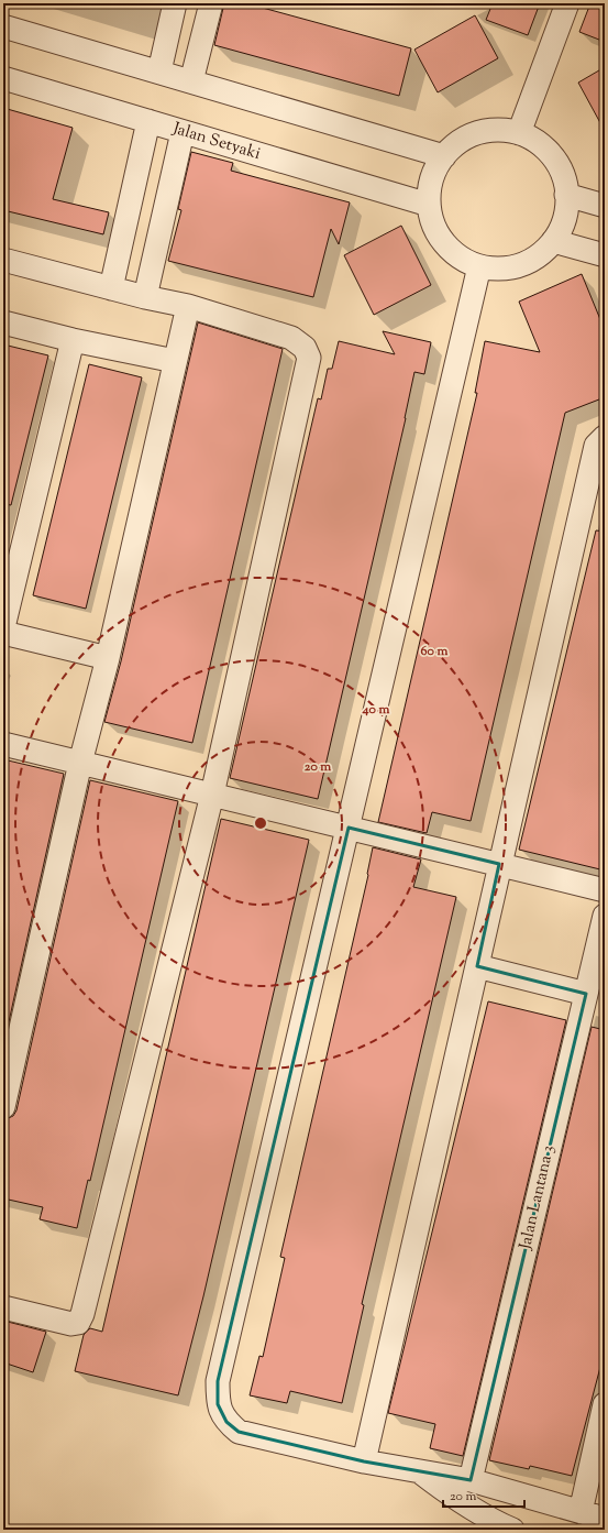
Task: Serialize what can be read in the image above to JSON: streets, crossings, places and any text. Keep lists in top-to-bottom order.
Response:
{
  "streets": {
    "street": ["Jalan Setyaki", "Jalan Lantana 3"]
  },
  "scale_bar": "20 m",
  "rings": ["60 m", "40 m", "20 m"]
}
